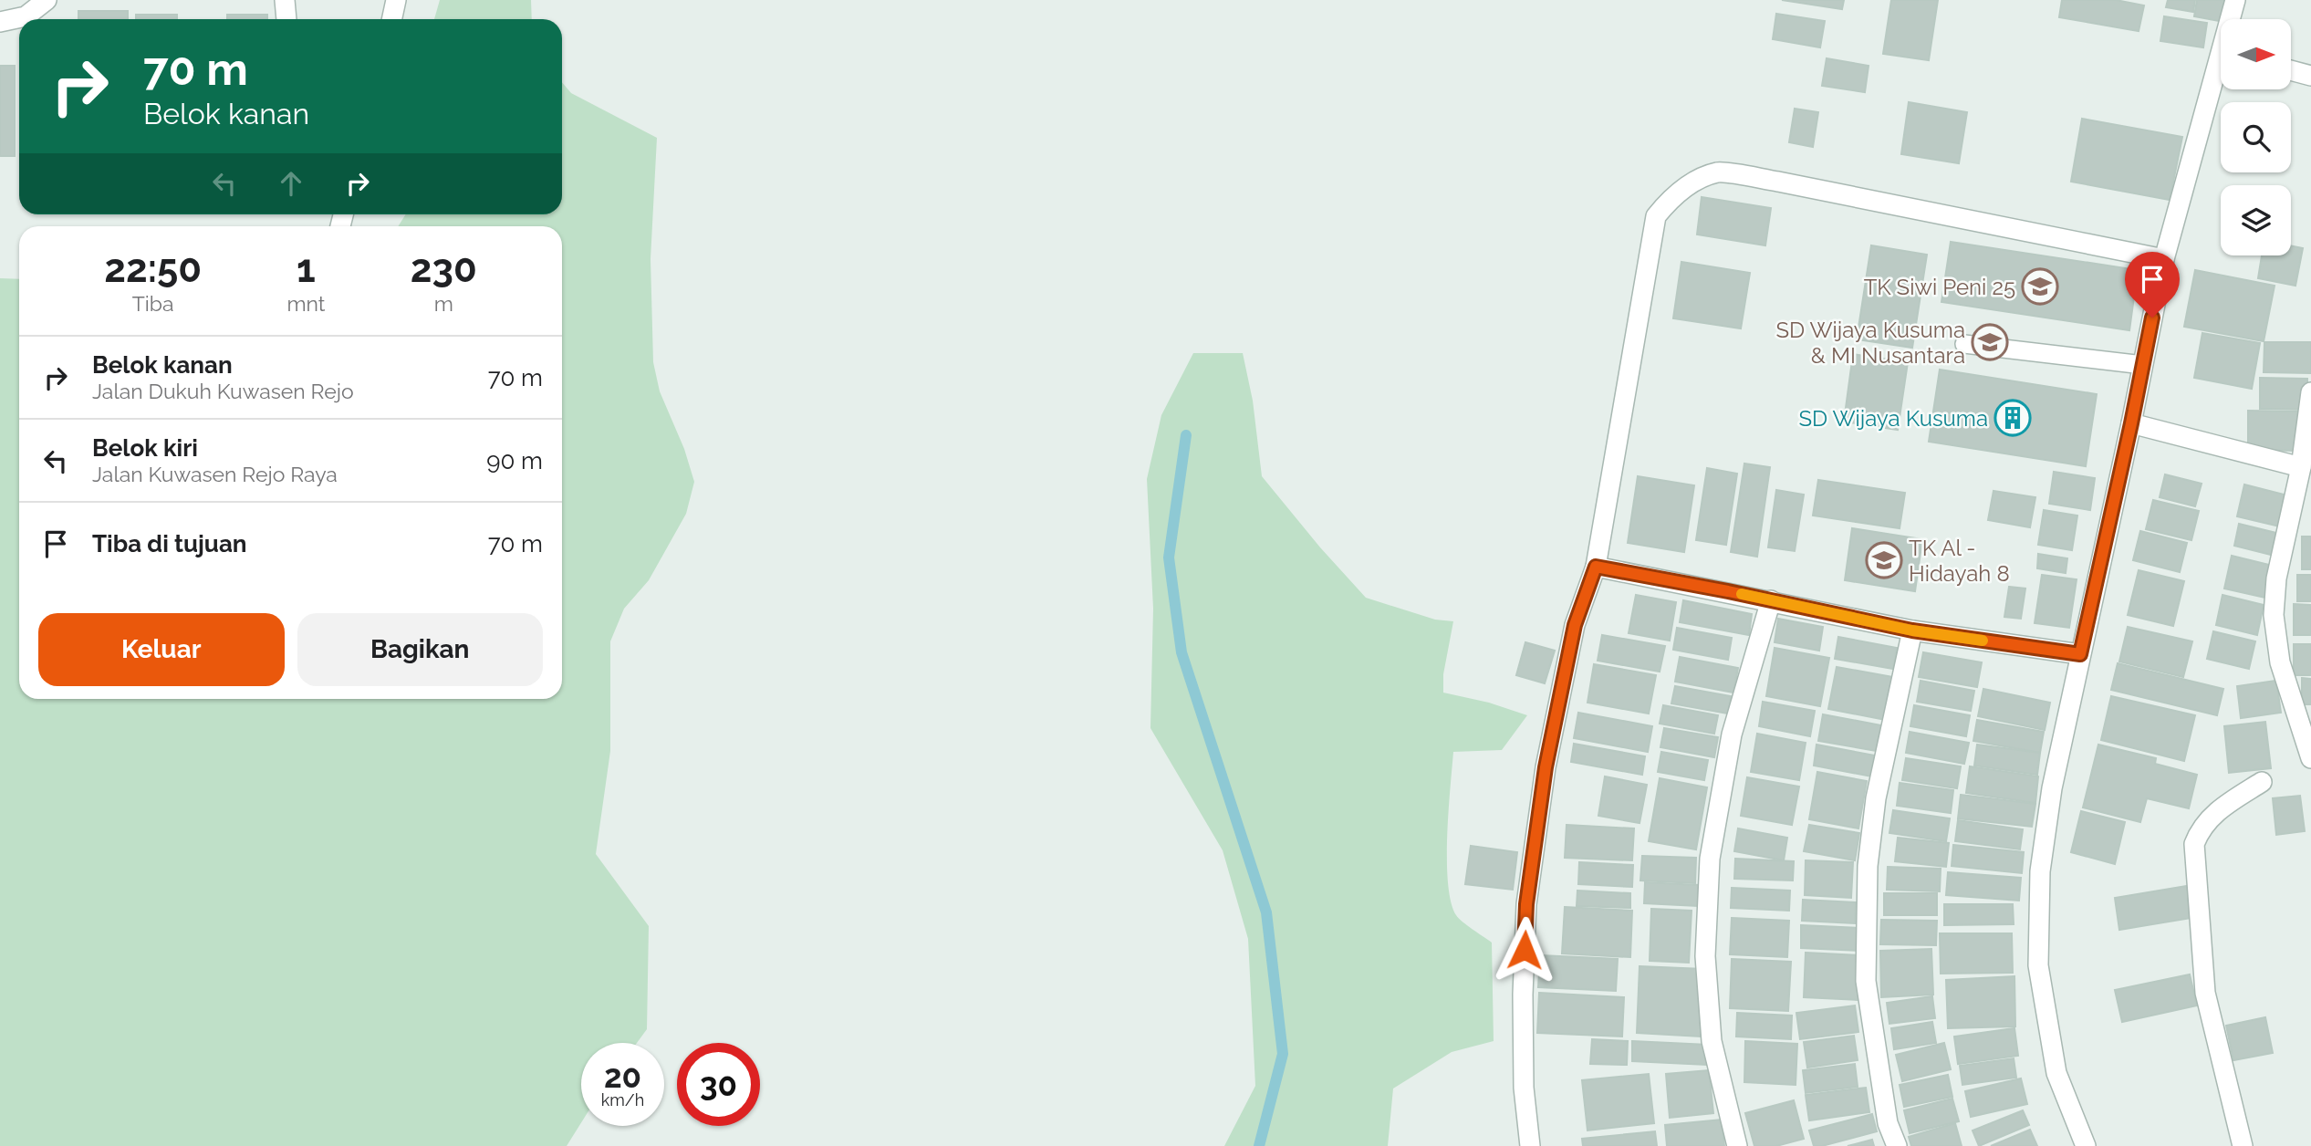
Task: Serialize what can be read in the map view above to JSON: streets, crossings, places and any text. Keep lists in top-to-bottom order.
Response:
{
  "places": {
    "school or university": ["TK Siwi Peni 25", "SD Wijaya Kusuma & MI Nusantara", "TK Al - Hidayah 8"],
    "building": ["SD Wijaya Kusuma"]
  },
  "north": "right",
  "page": {
    "turn": ["70 m", "Belok kanan"],
    "eta": [
      "22:50",
      "Tiba",
      "1",
      "mnt",
      "230",
      "m"
    ],
    "list": [
      {
        "name": "Belok kanan",
        "note": "Jalan Dukuh Kuwasen Rejo",
        "value": "70 m"
      },
      {
        "name": "Belok kiri",
        "note": "Jalan Kuwasen Rejo Raya",
        "value": "90 m"
      },
      {
        "name": "Tiba di tujuan",
        "value": "70 m"
      }
    ],
    "buttons": ["Keluar", "Bagikan"],
    "speed": "20 km/h",
    "limit": "30"
  }
}
